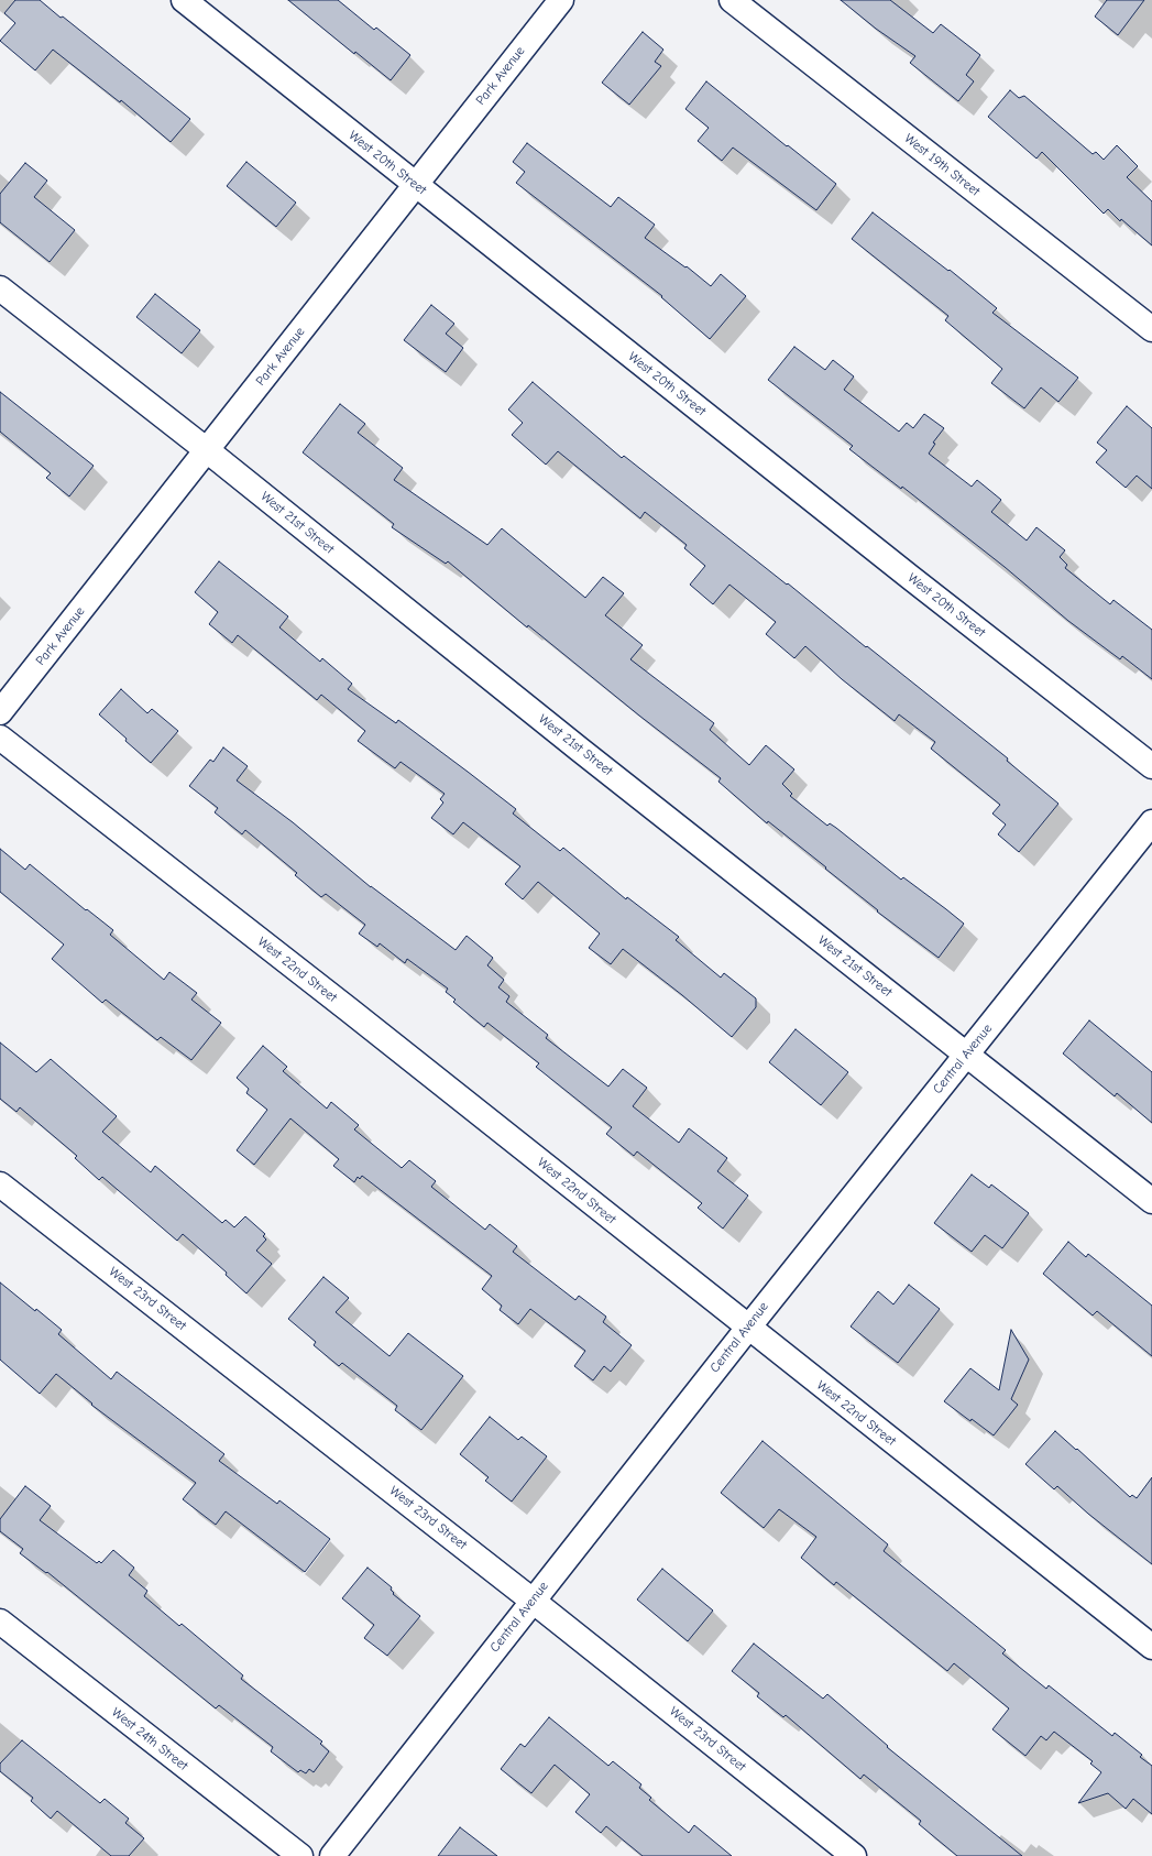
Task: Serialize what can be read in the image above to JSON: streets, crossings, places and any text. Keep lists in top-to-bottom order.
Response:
{
  "streets": {
    "street": [
      "Park Avenue",
      "West 20th Street",
      "West 19th Street",
      "West 21st Street",
      "West 22nd Street",
      "Central Avenue",
      "West 23rd Street",
      "West 24th Street"
    ]
  },
  "crossings": [
    ["Park Avenue", "West 20th Street"],
    ["Park Avenue", "West 21st Street"],
    ["West 21st Street", "Central Avenue"],
    ["West 22nd Street", "Central Avenue"],
    ["Central Avenue", "West 23rd Street"]
  ]
}
